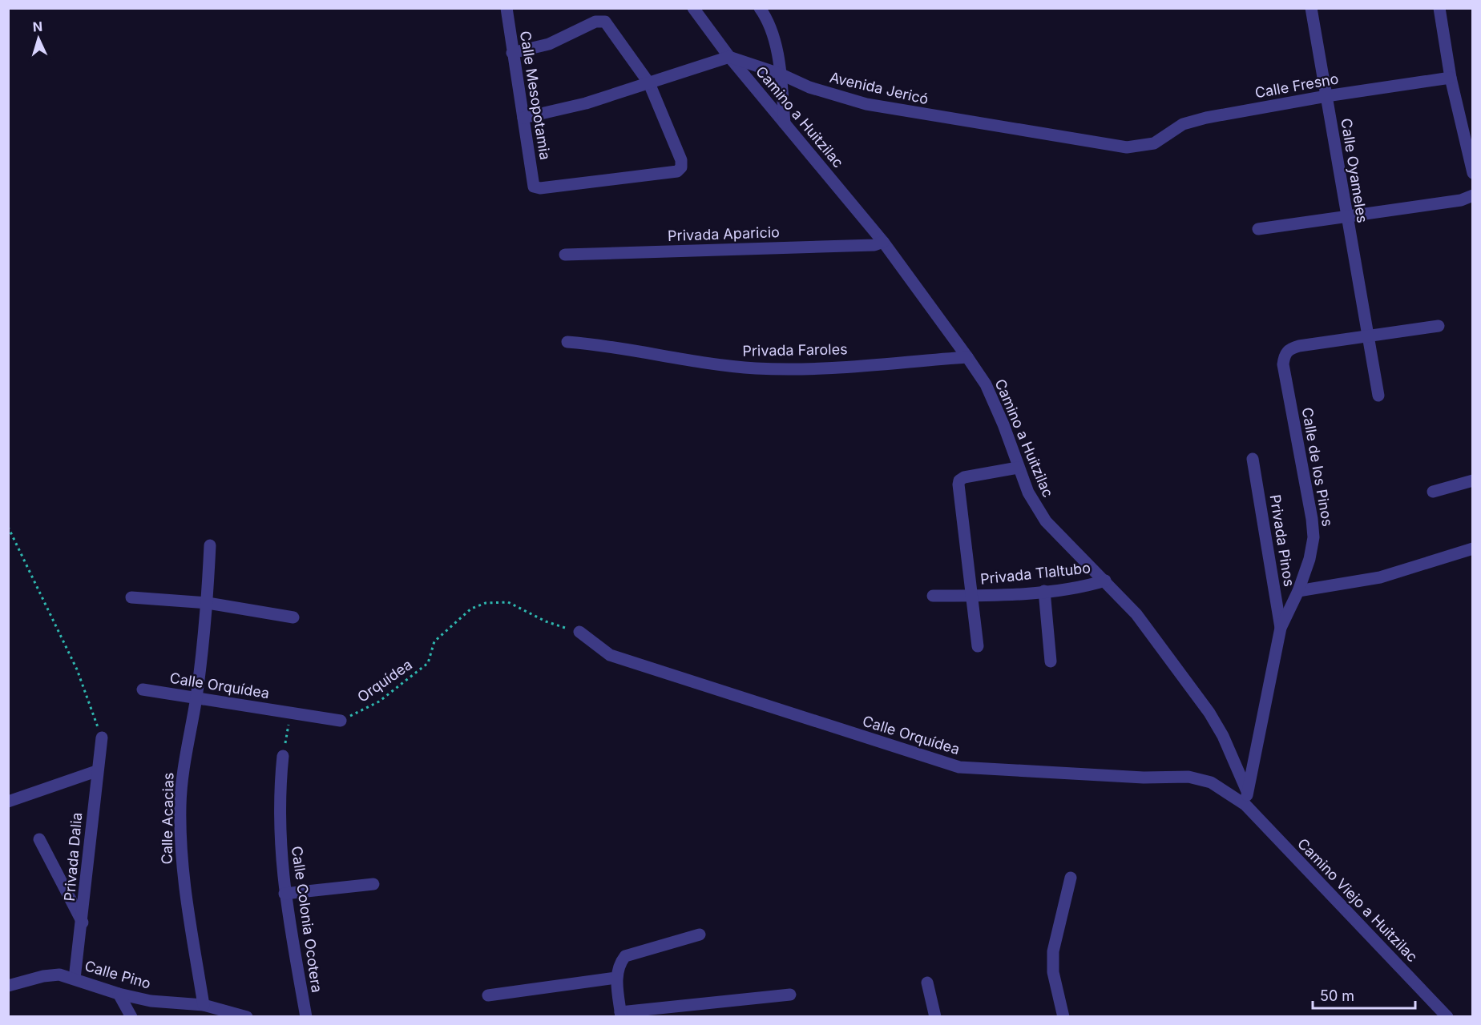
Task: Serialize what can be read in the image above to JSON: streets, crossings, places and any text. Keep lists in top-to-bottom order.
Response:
{
  "streets": {
    "street": [
      "Calle Fresno",
      "Avenida Jericó",
      "Calle Mesopotamia",
      "Camino a Huitzilac",
      "Calle Oyameles",
      "Privada Aparicio",
      "Privada Faroles",
      "Calle de los Pinos",
      "Privada Pinos",
      "Privada Tlaltubo",
      "Calle Orquídea",
      "Calle Acacias",
      "Privada Dalia",
      "Camino Viejo a Huitzilac",
      "Calle Colonia Ocotera",
      "Calle Pino"
    ],
    "path": ["Orquídea"]
  },
  "crossings": [
    ["Calle Fresno", "Avenida Jericó"],
    ["Calle Fresno", "Calle Oyameles"],
    ["Avenida Jericó", "Camino a Huitzilac"],
    ["Camino a Huitzilac", "Privada Aparicio"],
    ["Camino a Huitzilac", "Privada Faroles"],
    ["Camino a Huitzilac", "Calle de los Pinos"],
    ["Camino a Huitzilac", "Privada Tlaltubo"],
    ["Calle Oyameles", "Calle de los Pinos"],
    ["Calle de los Pinos", "Privada Pinos"],
    ["Calle de los Pinos", "Calle Orquídea"],
    ["Calle de los Pinos", "Camino Viejo a Huitzilac"],
    ["Orquídea", "Calle Orquídea"],
    ["Calle Orquídea", "Calle Acacias"],
    ["Calle Orquídea", "Camino Viejo a Huitzilac"],
    ["Calle Acacias", "Calle Pino"],
    ["Privada Dalia", "Calle Pino"]
  ],
  "scale_bar": "50 m",
  "north": "top"
}
